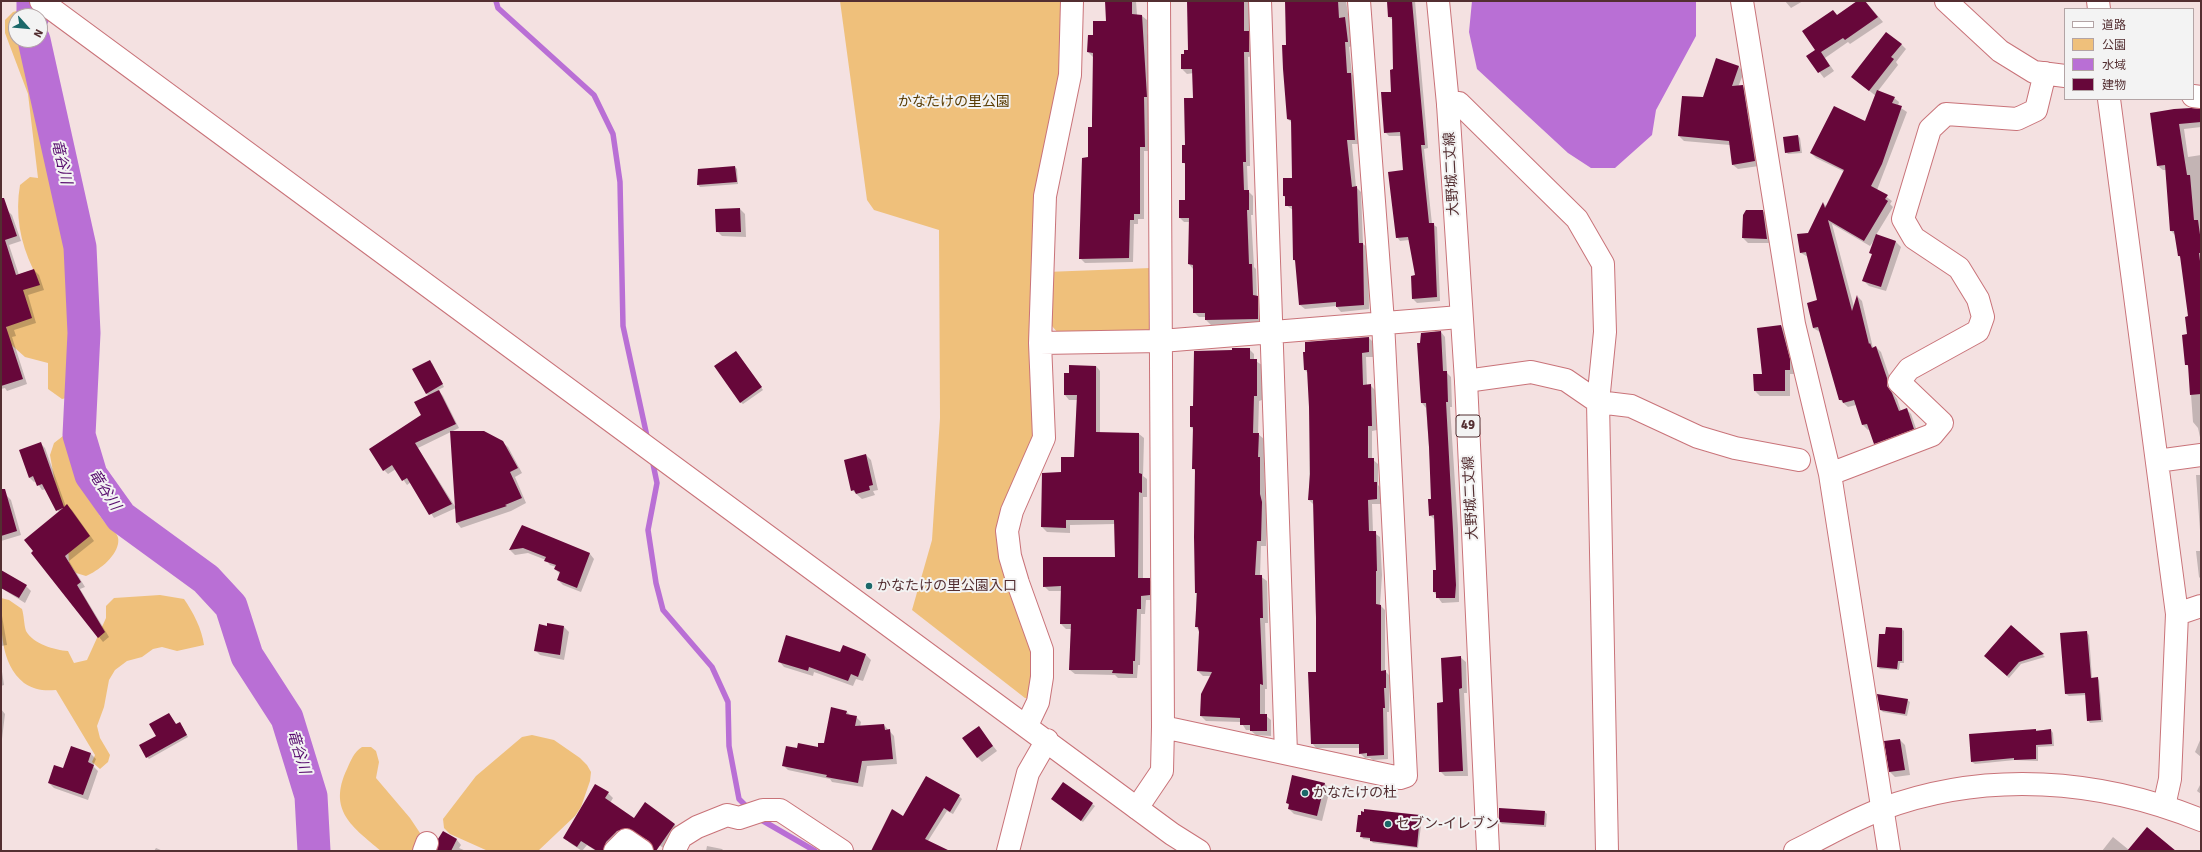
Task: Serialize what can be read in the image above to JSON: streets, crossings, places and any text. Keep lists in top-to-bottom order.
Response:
{
  "streets": {
    "street": ["大野城二丈線", "49"]
  },
  "water": ["竜谷川"],
  "parks": ["かなたけの里公園"],
  "places": ["かなたけの里公園入口", "かなたけの杜", "セブン-イレブン"],
  "legend": [
    "道路",
    "公園",
    "水域",
    "建物"
  ],
  "north": "bottom right"
}
